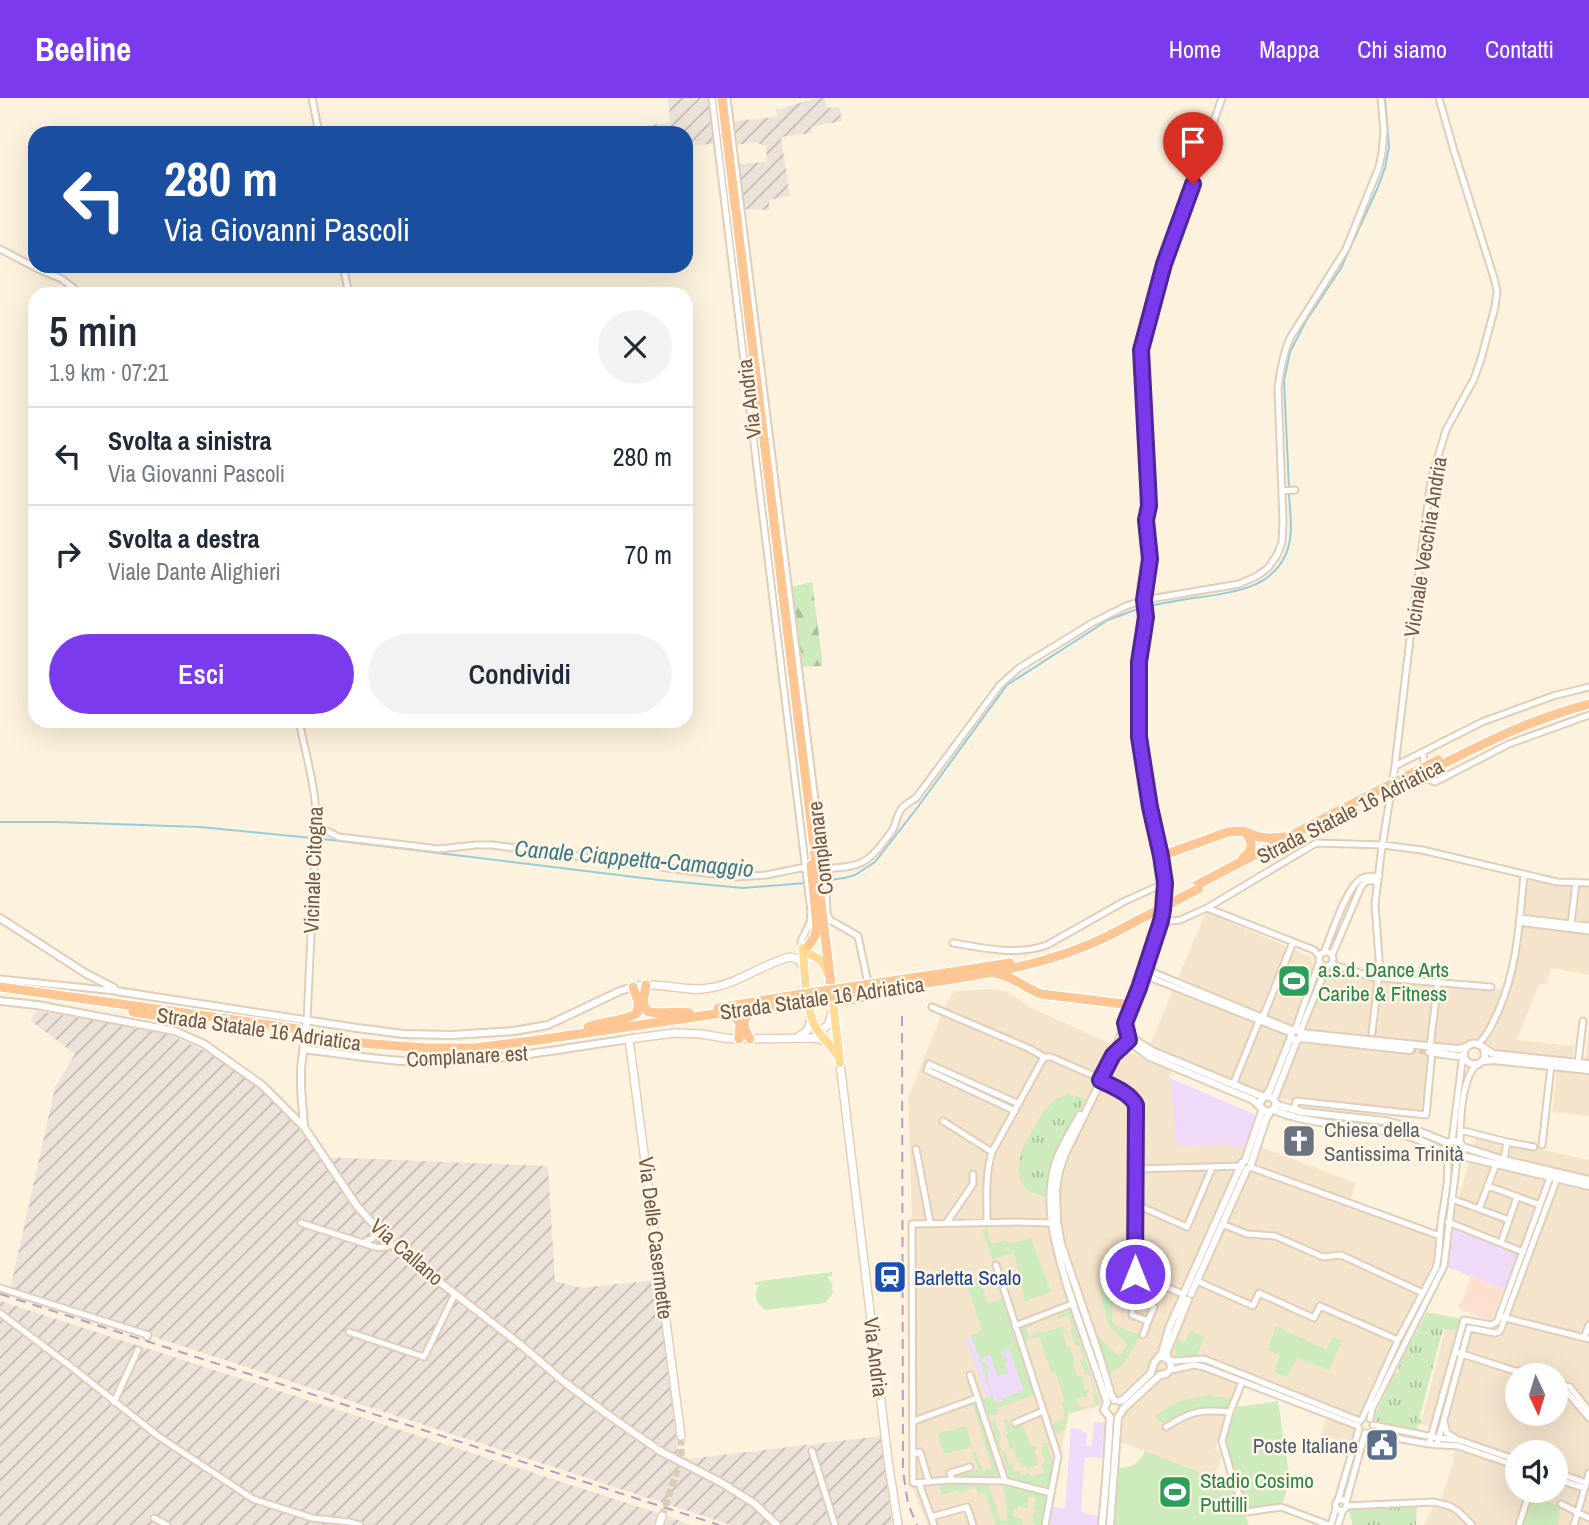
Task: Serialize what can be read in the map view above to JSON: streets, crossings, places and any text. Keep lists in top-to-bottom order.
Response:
{
  "streets": {
    "highway": ["Strada Statale 16 Adriatica"],
    "main road": ["Via Andria", "Via Delle Casermette"],
    "street": [
      "Vicinale Vecchia Andria",
      "Complanare",
      "Vicinale Citogna",
      "Complanare est",
      "Via Callano"
    ]
  },
  "crossings": [
    ["Via Andria", "Complanare"],
    ["Complanare est", "Via Delle Casermette"]
  ],
  "water": ["Canale Ciappetta-Camaggio"],
  "places": {
    "sports": ["a.s.d. Dance Arts Caribe & Fitness", "Stadio Cosimo Puttilli"],
    "church": ["Chiesa della Santissima Trinità"],
    "station": ["Barletta Scalo"],
    "public building": ["Poste Italiane"]
  },
  "north": "bottom",
  "page": {
    "header": "Beeline",
    "nav": [
      "Home",
      "Mappa",
      "Chi siamo",
      "Contatti"
    ],
    "turn": ["280 m", "Via Giovanni Pascoli"],
    "heading": ["5 min", "1.9 km · 07:21"],
    "list": [
      {
        "name": "Svolta a sinistra",
        "note": "Via Giovanni Pascoli",
        "value": "280 m"
      },
      {
        "name": "Svolta a destra",
        "note": "Viale Dante Alighieri",
        "value": "70 m"
      }
    ],
    "buttons": ["Esci", "Condividi"]
  }
}
